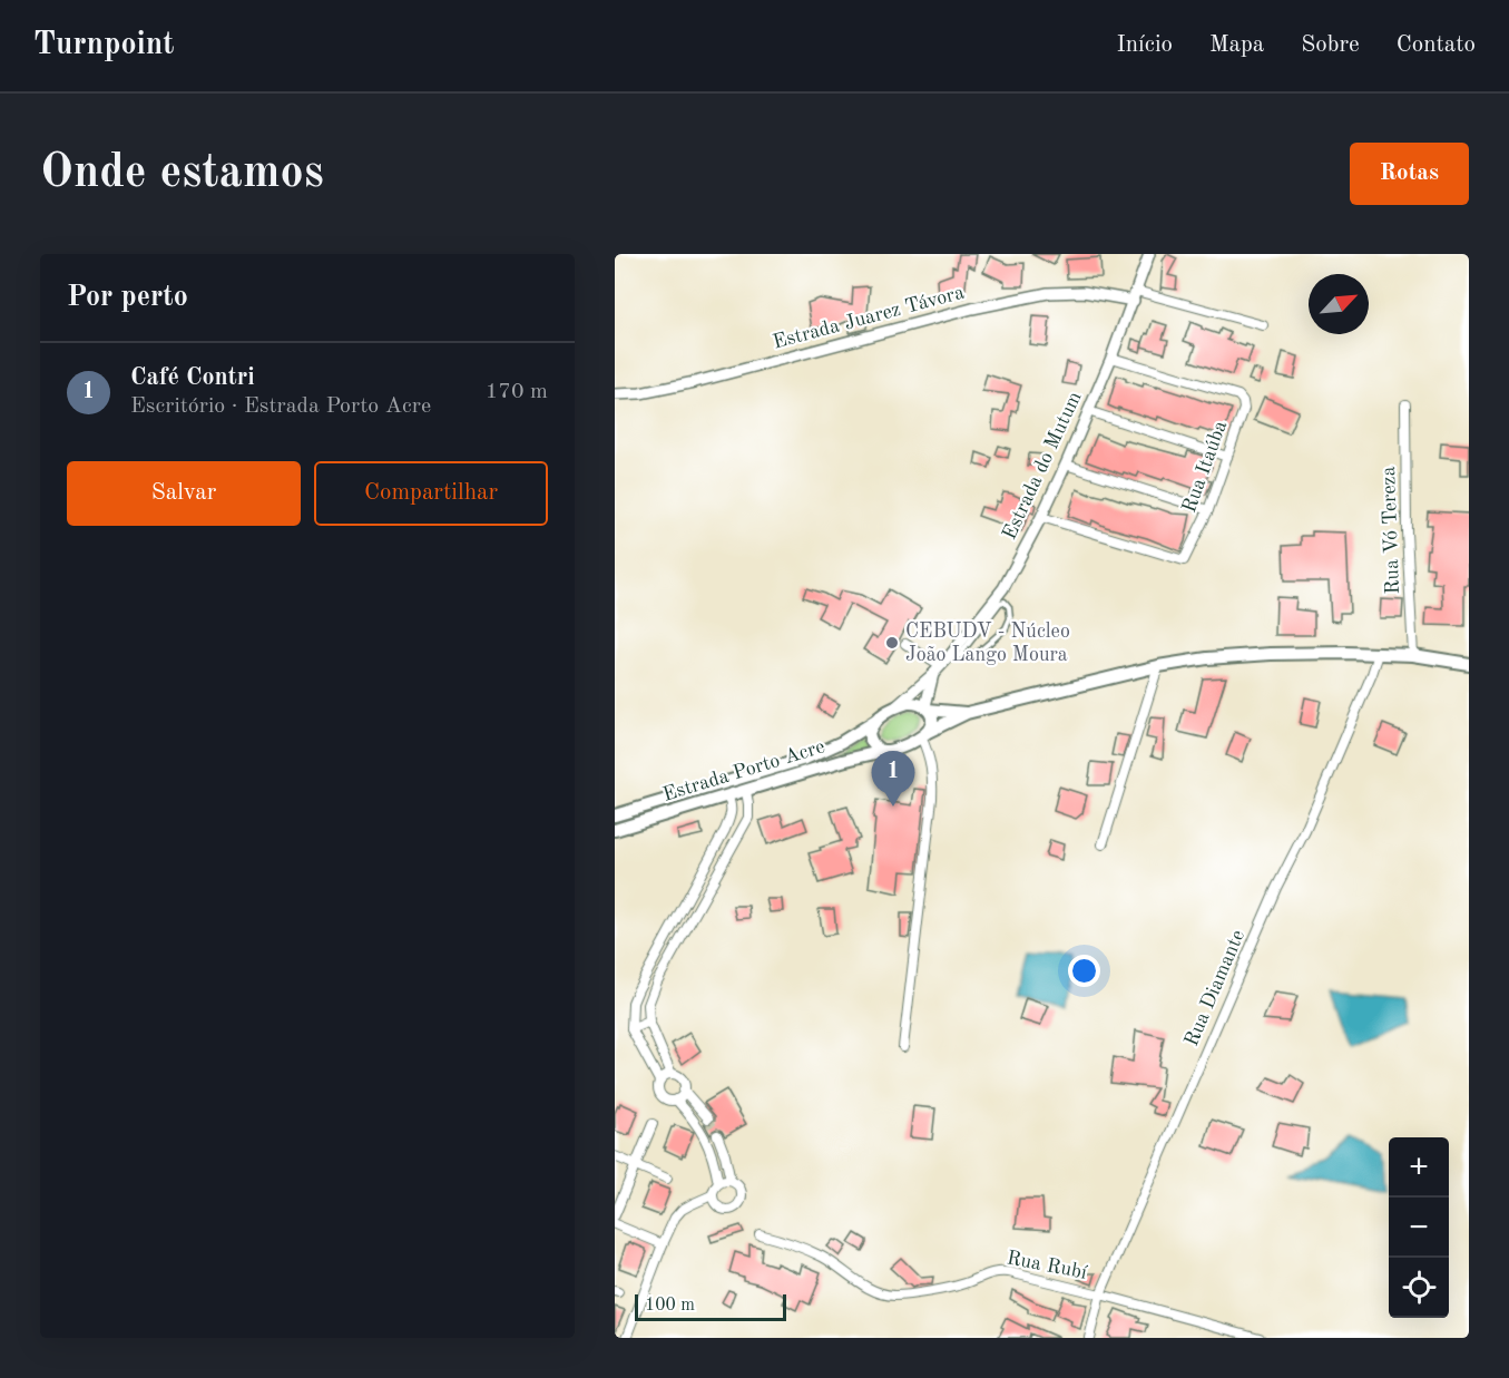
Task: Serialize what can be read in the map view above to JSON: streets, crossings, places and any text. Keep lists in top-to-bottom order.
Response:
{
  "streets": {
    "main road": ["Estrada Porto Acre"],
    "street": [
      "Estrada Juarez Távora",
      "Estrada do Mutum",
      "Rua Itaúba",
      "Rua Vó Tereza",
      "Rua Diamante",
      "Rua Rubí"
    ]
  },
  "crossings": [
    ["Estrada Juarez Távora", "Estrada do Mutum"],
    ["Estrada do Mutum", "Rua Itaúba"],
    ["Estrada do Mutum", "Estrada Porto Acre"],
    ["Rua Diamante", "Rua Rubí"]
  ],
  "places": ["CEBUDV - Núcleo João Lango Moura"],
  "scale_bar": "100 m",
  "north": "top right",
  "page": {
    "header": "Turnpoint",
    "nav": [
      "Início",
      "Mapa",
      "Sobre",
      "Contato"
    ],
    "buttons": [
      "Rotas",
      ["Salvar", "Compartilhar"]
    ],
    "title": "Onde estamos",
    "heading": "Por perto",
    "list": [
      {
        "mark": "1",
        "name": "Café Contri",
        "note": "Escritório · Estrada Porto Acre",
        "value": "170 m"
      }
    ],
    "pins": "1",
    "map_buttons": ["+", "−"],
    "scale": "100 m"
  }
}
